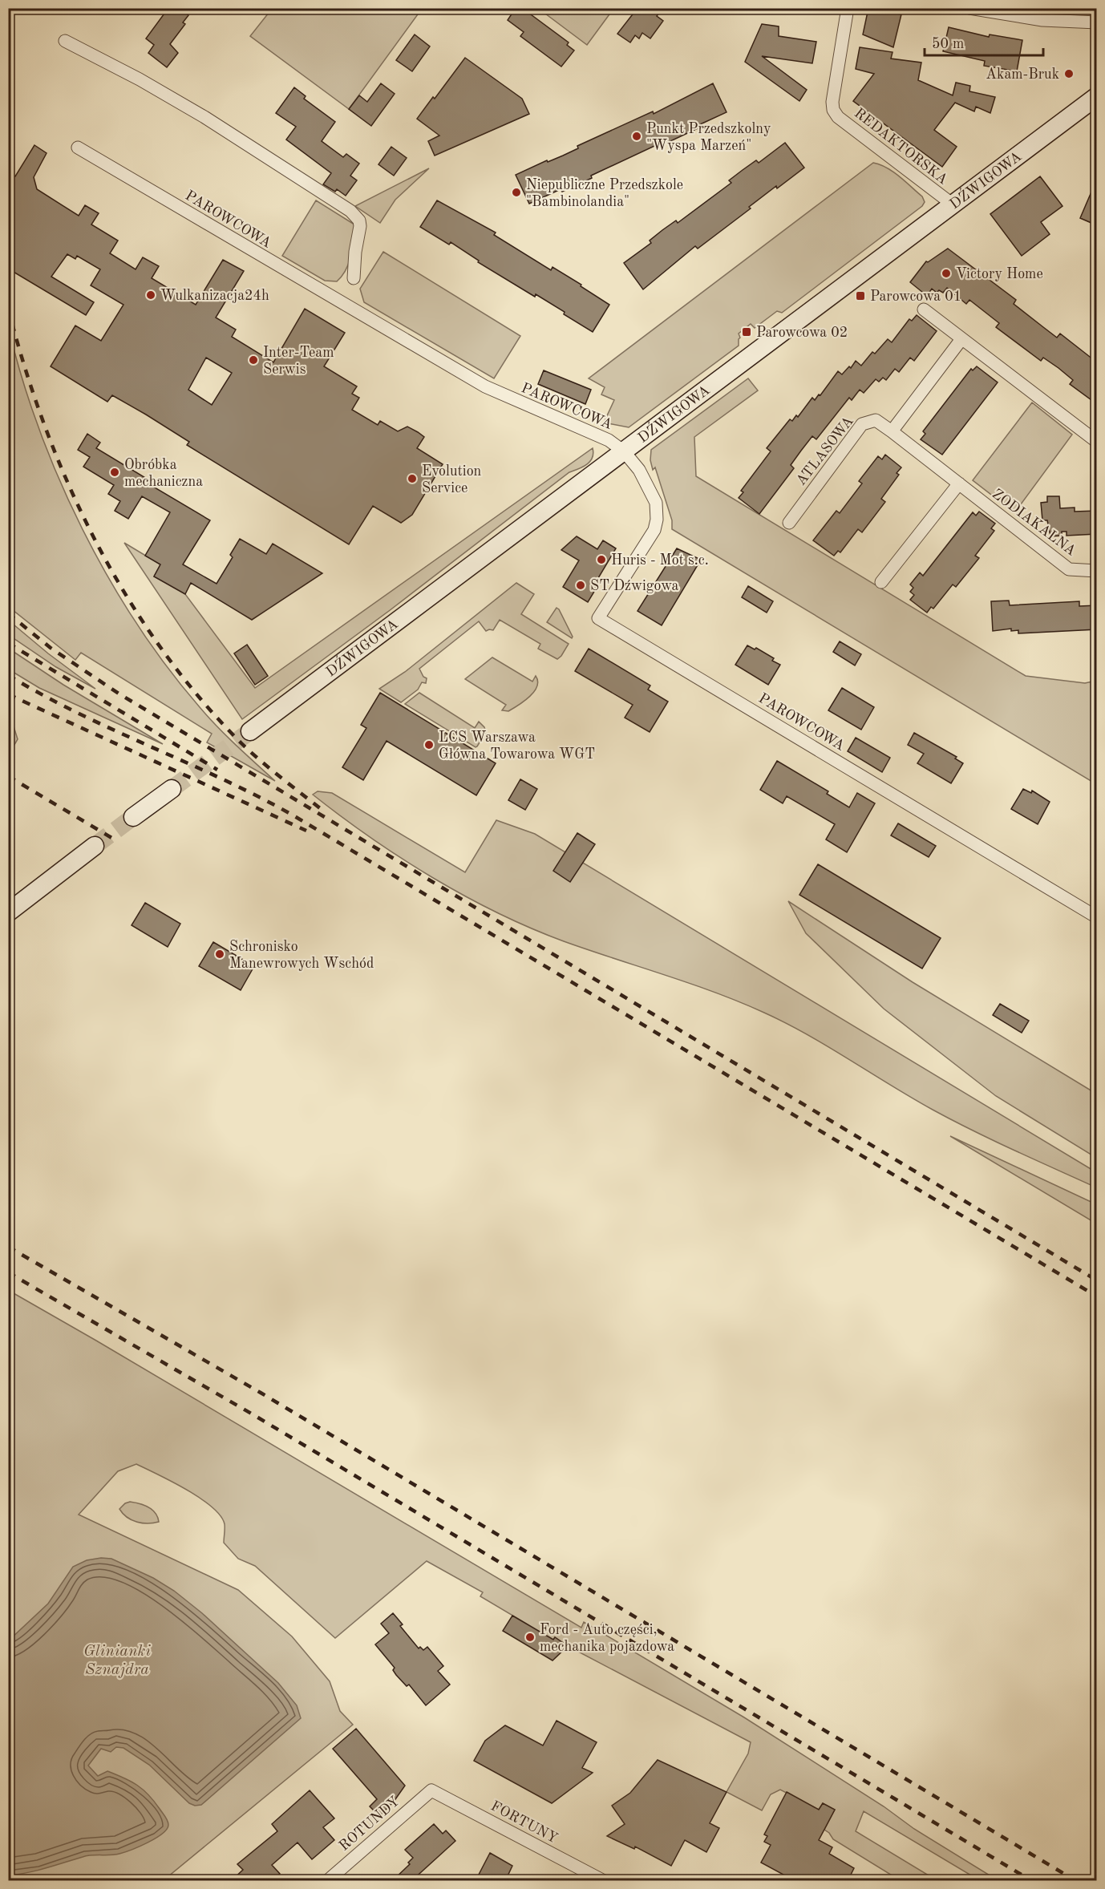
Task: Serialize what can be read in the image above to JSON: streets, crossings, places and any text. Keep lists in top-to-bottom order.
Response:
{
  "streets": {
    "main road": ["DŹWIGOWA"],
    "street": [
      "REDAKTORSKA",
      "PAROWCOWA",
      "ATLASOWA",
      "ZODIAKALNA",
      "FORTUNY",
      "ROTUNDY"
    ]
  },
  "crossings": [
    ["REDAKTORSKA", "DŹWIGOWA"],
    ["DŹWIGOWA", "PAROWCOWA"],
    ["ATLASOWA", "ZODIAKALNA"],
    ["FORTUNY", "ROTUNDY"]
  ],
  "water": ["Glinianki Sznajdra"],
  "places": {
    "other": [
      "Akam-Bruk",
      "Punkt Przedszkolny \"Wyspa Marzeń\"",
      "Niepubliczne Przedszkole \"Bambinolandia\"",
      "Victory Home",
      "Wulkanizacja24h",
      "Inter-Team Serwis",
      "Obróbka mechaniczna",
      "Evolution Service",
      "Huris - Mot s.c.",
      "ST Dźwigowa",
      "LCS Warszawa Główna Towarowa WGT",
      "Schronisko Manewrowych Wschód",
      "Ford - Auto części, mechanika pojazdowa"
    ],
    "transit": ["Parowcowa 01", "Parowcowa 02"]
  },
  "scale_bar": "50 m"
}
